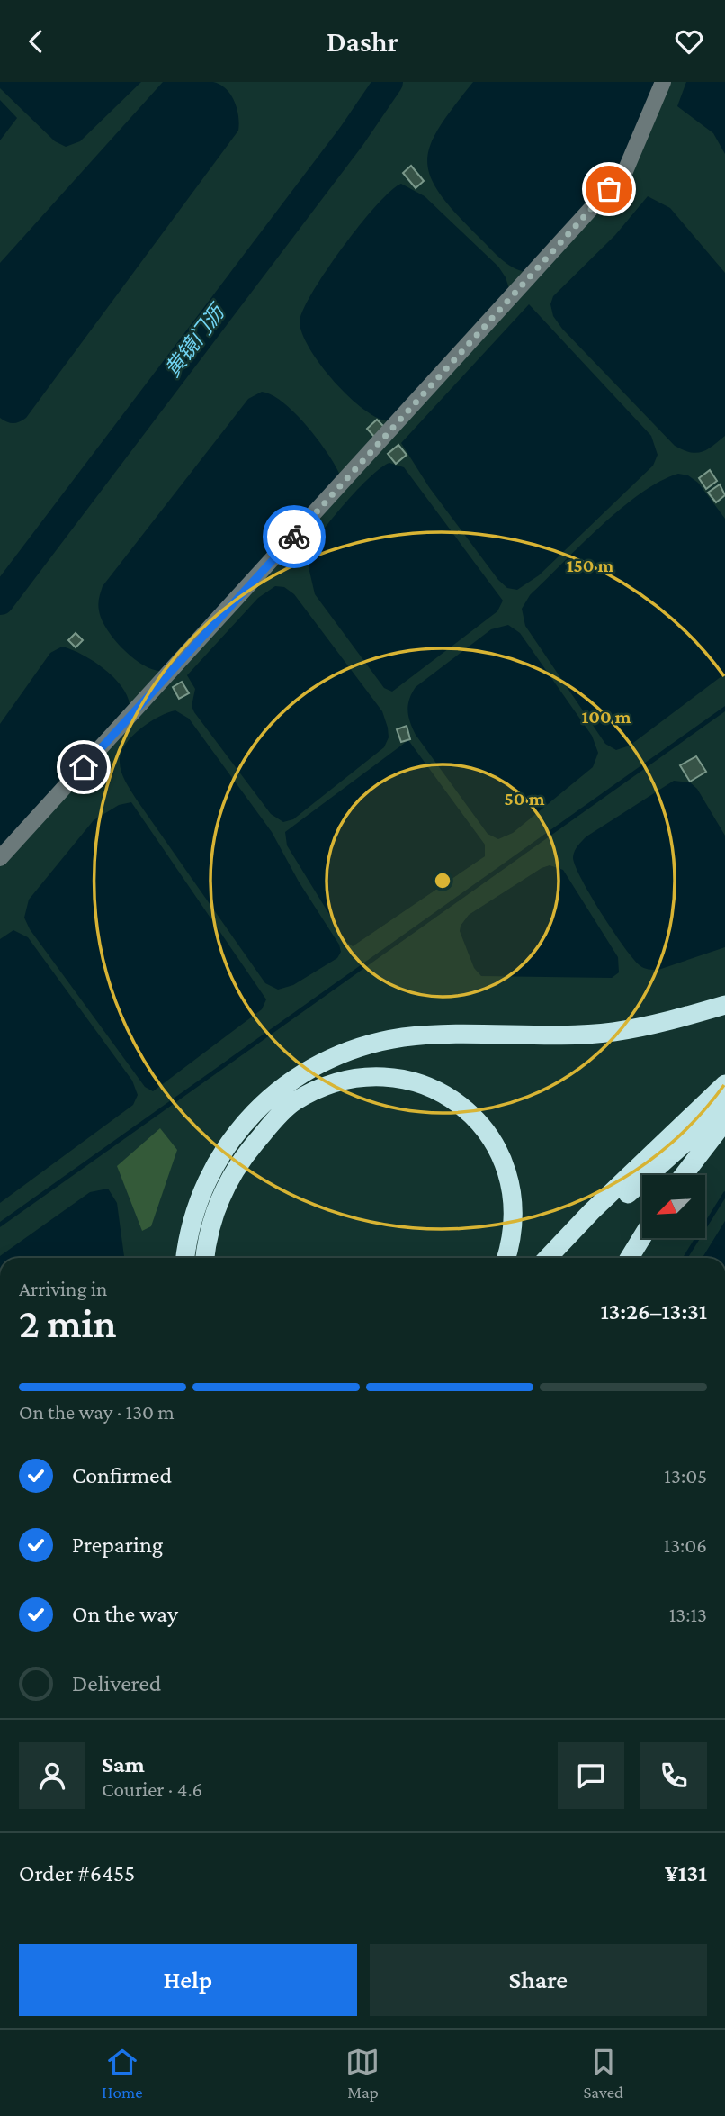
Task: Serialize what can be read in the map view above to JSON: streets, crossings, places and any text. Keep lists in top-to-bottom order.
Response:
{
  "water": ["黄镜门沥"],
  "north": "bottom left",
  "page": {
    "header": "Dashr",
    "heading": ["2 min", "Arriving in", "13:26–13:31"],
    "panel": [
      "Sam",
      "Courier · 4.6",
      "Order #6455",
      "¥131"
    ],
    "bar": "On the way · 130 m",
    "list": [
      ["Confirmed", "13:05"],
      ["Preparing", "13:06"],
      ["On the way", "13:13"],
      "Delivered"
    ],
    "buttons": ["Help", "Share"],
    "tabs": ["Home", "Map", "Saved"]
  },
  "rings": ["150 m", "100 m", "50 m"]
}
